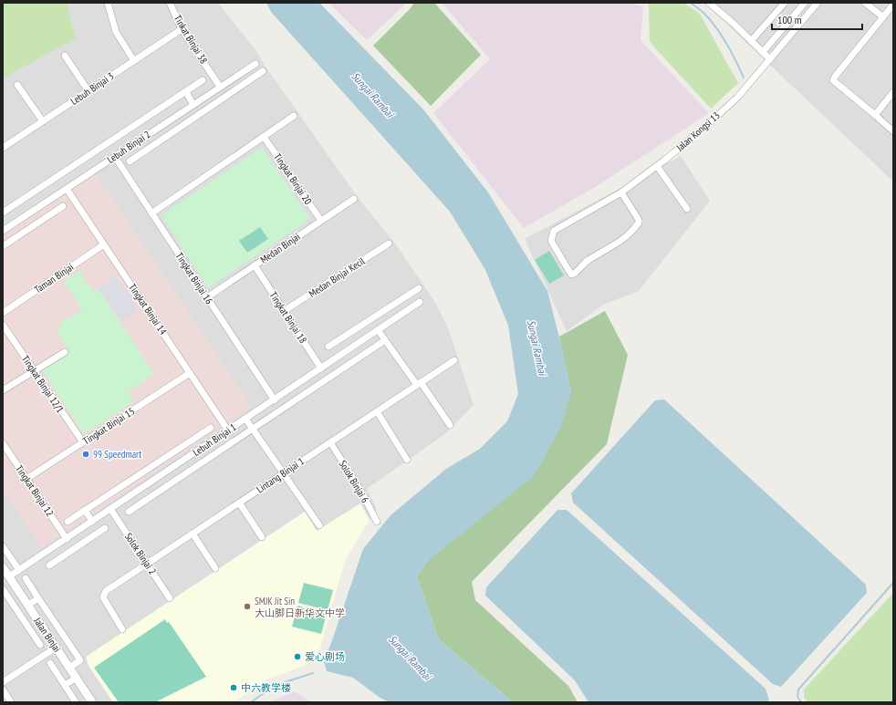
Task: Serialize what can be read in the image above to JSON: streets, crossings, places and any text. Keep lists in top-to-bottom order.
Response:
{
  "streets": {
    "street": [
      "Tinkat Binjai 38",
      "Lebuh Binjai 3",
      "Jalan Kongsi 13",
      "Lebuh Binjai 2",
      "Tingkat Binjai 20",
      "Medan Binjai",
      "Medan Binjai Kecil",
      "Taman Binjai",
      "Tingkat Binjai 16",
      "Tingkat Binjai 14",
      "Tingkat Binjai 18",
      "Tingkat Binjai 12/1",
      "Tingkat Binjai 15",
      "Lebuh Binjai 1",
      "Lintang Binjai 1",
      "Solok Binjai 6",
      "Tingkat Binjai 12",
      "Solok Binjai 2",
      "Jalan Binjai"
    ]
  },
  "crossings": [
    ["Tinkat Binjai 38", "Lebuh Binjai 3"],
    ["Tinkat Binjai 38", "Lebuh Binjai 2"],
    ["Lebuh Binjai 2", "Tingkat Binjai 16"],
    ["Lebuh Binjai 2", "Tingkat Binjai 14"],
    ["Tingkat Binjai 20", "Medan Binjai"],
    ["Medan Binjai", "Tingkat Binjai 16"],
    ["Medan Binjai", "Tingkat Binjai 18"],
    ["Medan Binjai Kecil", "Tingkat Binjai 18"],
    ["Taman Binjai", "Tingkat Binjai 14"],
    ["Tingkat Binjai 16", "Lebuh Binjai 1"],
    ["Tingkat Binjai 14", "Tingkat Binjai 15"],
    ["Tingkat Binjai 14", "Lebuh Binjai 1"],
    ["Tingkat Binjai 18", "Lebuh Binjai 1"],
    ["Tingkat Binjai 12/1", "Tingkat Binjai 15"],
    ["Tingkat Binjai 15", "Tingkat Binjai 12"],
    ["Lebuh Binjai 1", "Tingkat Binjai 12"],
    ["Lebuh Binjai 1", "Solok Binjai 2"],
    ["Lebuh Binjai 1", "Jalan Binjai"],
    ["Lintang Binjai 1", "Solok Binjai 6"],
    ["Lintang Binjai 1", "Solok Binjai 2"]
  ],
  "water": ["Sungai Rambai"],
  "places": [
    "99 Speedmart",
    "SMJK Jit Sin 大山脚日新华文中学",
    "爱心剧场",
    "中六教学楼"
  ],
  "scale_bar": "100 m"
}
